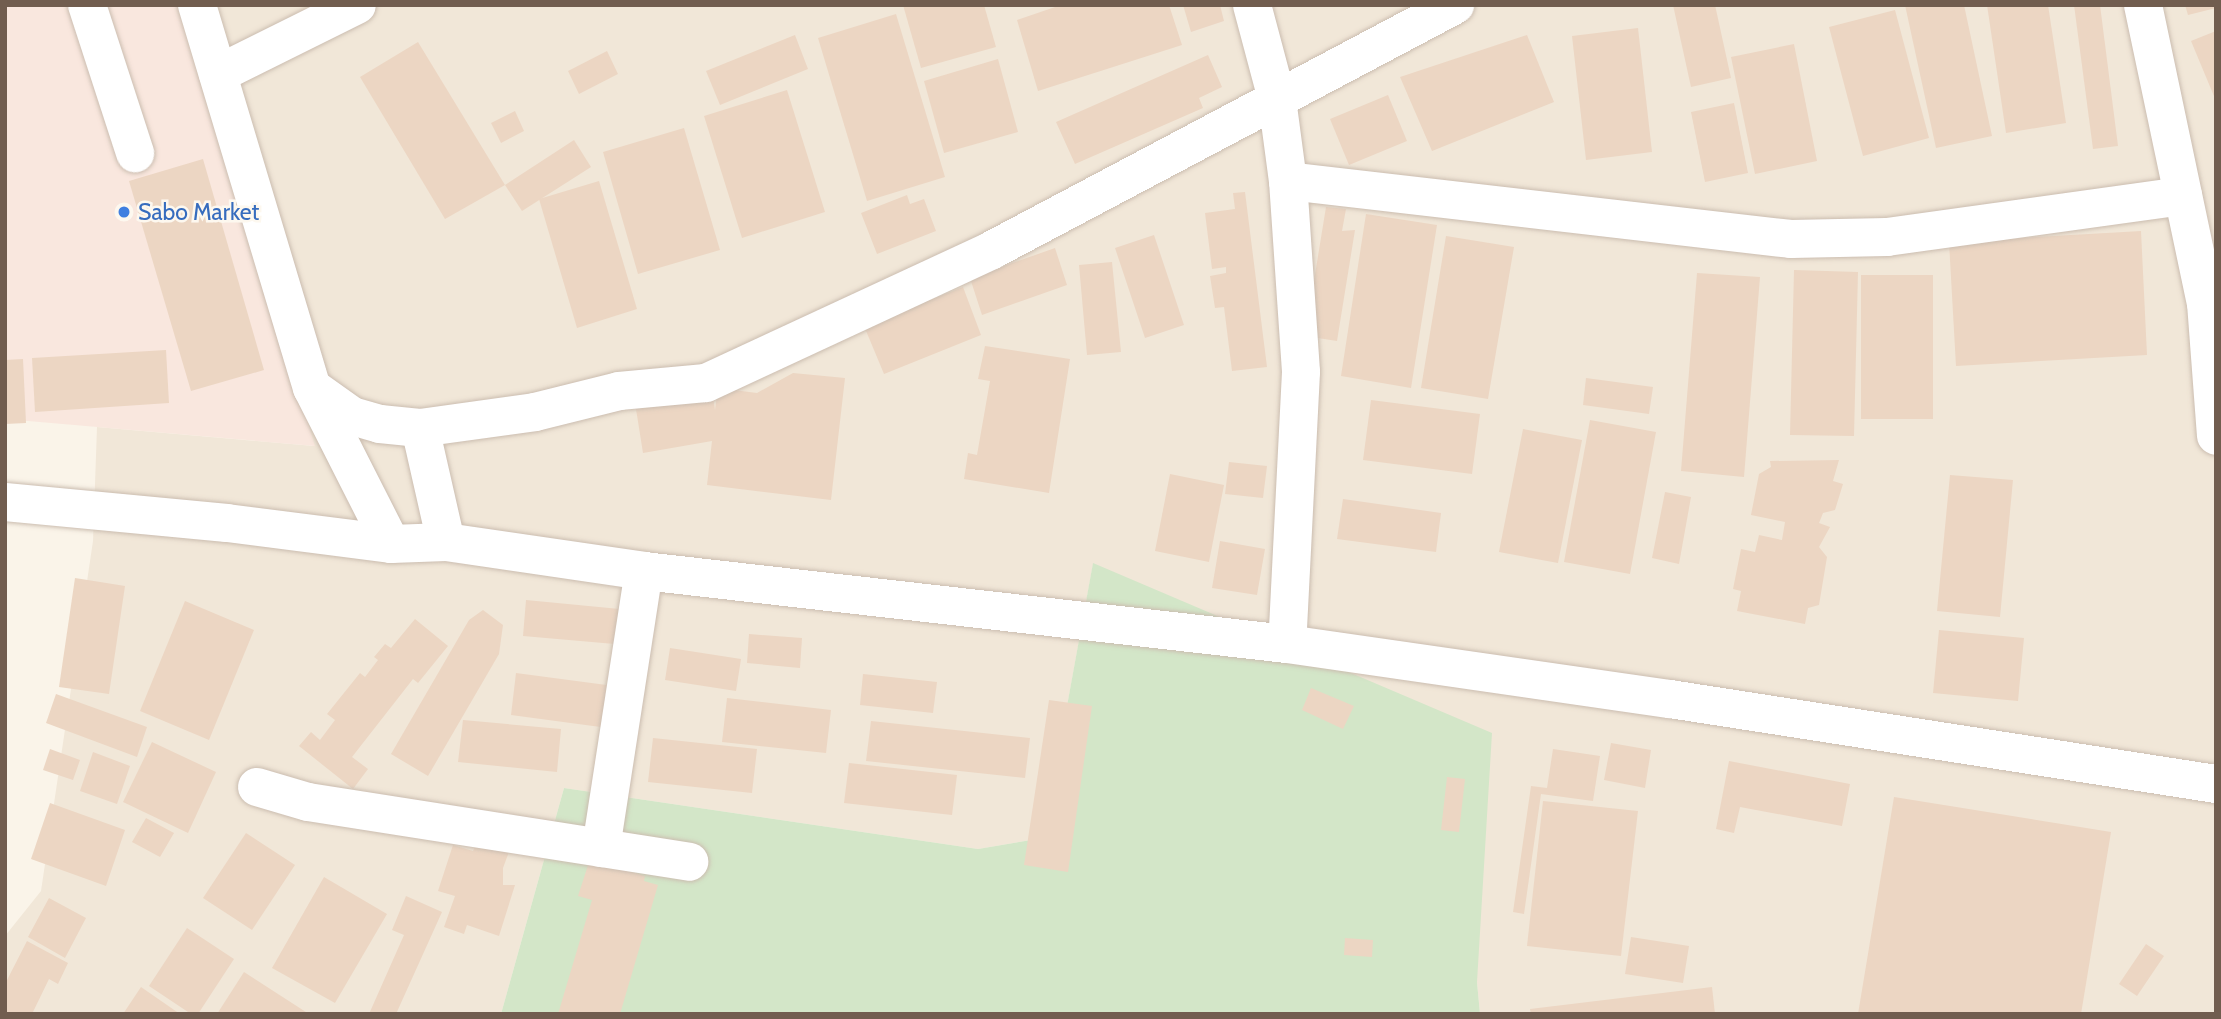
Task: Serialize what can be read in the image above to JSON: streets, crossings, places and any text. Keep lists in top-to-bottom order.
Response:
{
  "places": ["Sabo Market"]
}
